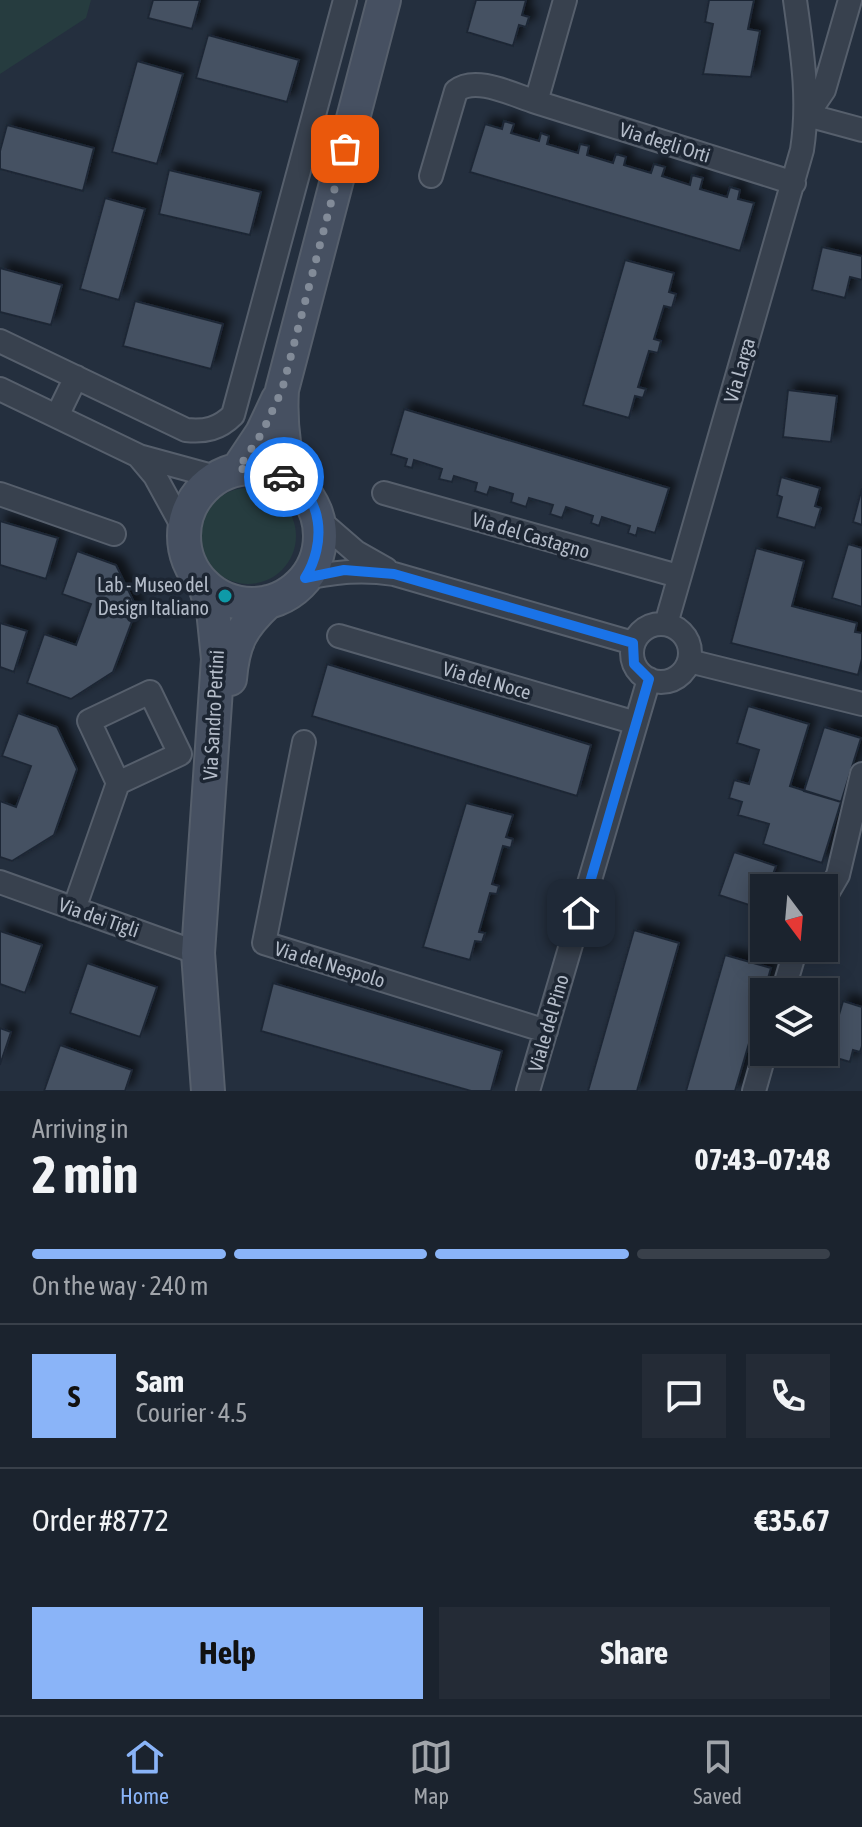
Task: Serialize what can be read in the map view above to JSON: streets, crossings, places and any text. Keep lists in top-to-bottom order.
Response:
{
  "streets": {
    "street": [
      "Via degli Orti",
      "Via Larga",
      "Via del Castagno",
      "Via del Noce",
      "Via Sandro Pertini",
      "Via dei Tigli",
      "Via del Nespolo",
      "Viale del Pino"
    ]
  },
  "crossings": [
    ["Via degli Orti", "Via Larga"],
    ["Via Larga", "Via del Castagno"],
    ["Via Larga", "Viale del Pino"],
    ["Via del Noce", "Viale del Pino"],
    ["Via Sandro Pertini", "Via dei Tigli"],
    ["Via del Nespolo", "Viale del Pino"]
  ],
  "places": ["Lab - Museo del Design Italiano"],
  "north": "bottom",
  "page": {
    "heading": ["2 min", "Arriving in", "07:43–07:48"],
    "panel": [
      "Sam",
      "Courier · 4.5",
      "Order #8772",
      "€35.67"
    ],
    "bar": "On the way · 240 m",
    "round": "S",
    "buttons": ["Help", "Share"],
    "tabs": ["Home", "Map", "Saved"]
  }
}
